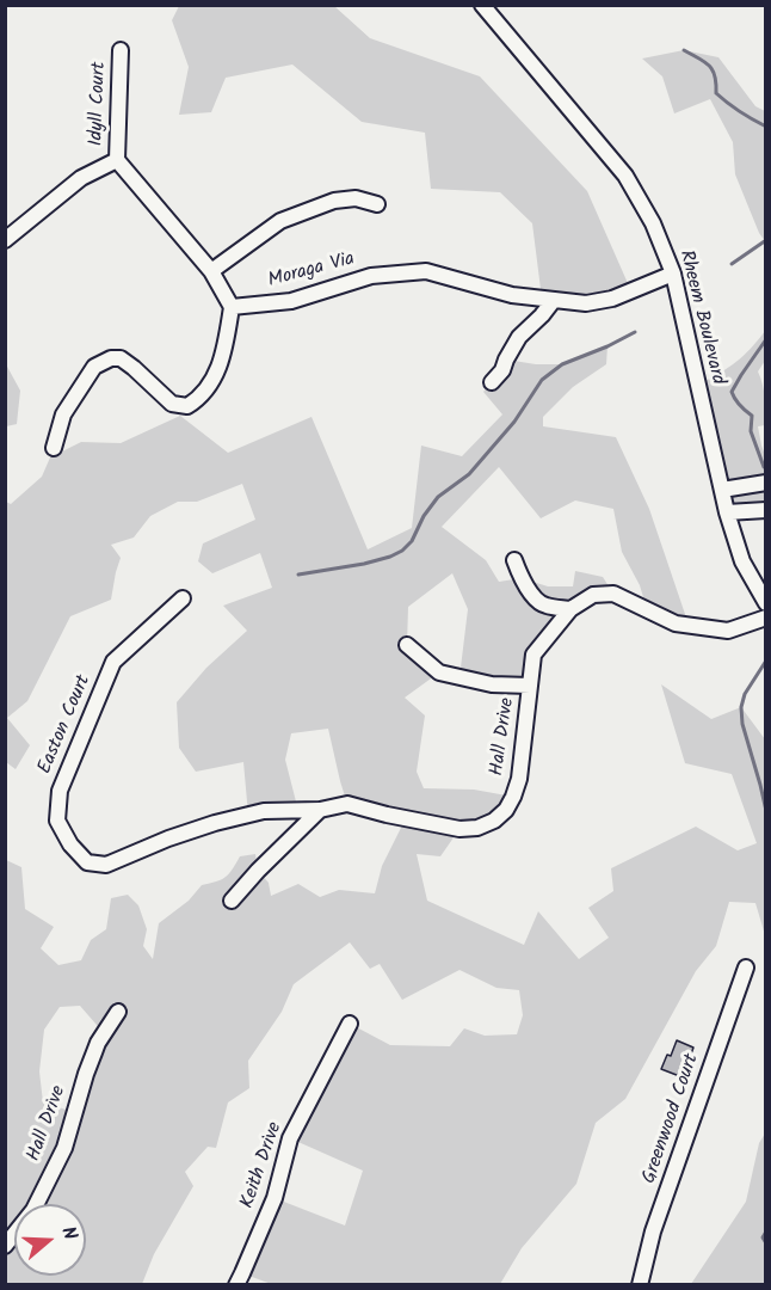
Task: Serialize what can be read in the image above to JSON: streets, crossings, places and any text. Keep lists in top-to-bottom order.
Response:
{
  "streets": {
    "street": [
      "Idyll Court",
      "Moraga Via",
      "Rheem Boulevard",
      "Easton Court",
      "Hall Drive",
      "Greenwood Court",
      "Keith Drive"
    ]
  },
  "crossings": [
    ["Moraga Via", "Rheem Boulevard"],
    ["Easton Court", "Hall Drive"]
  ],
  "north": "right"
}
